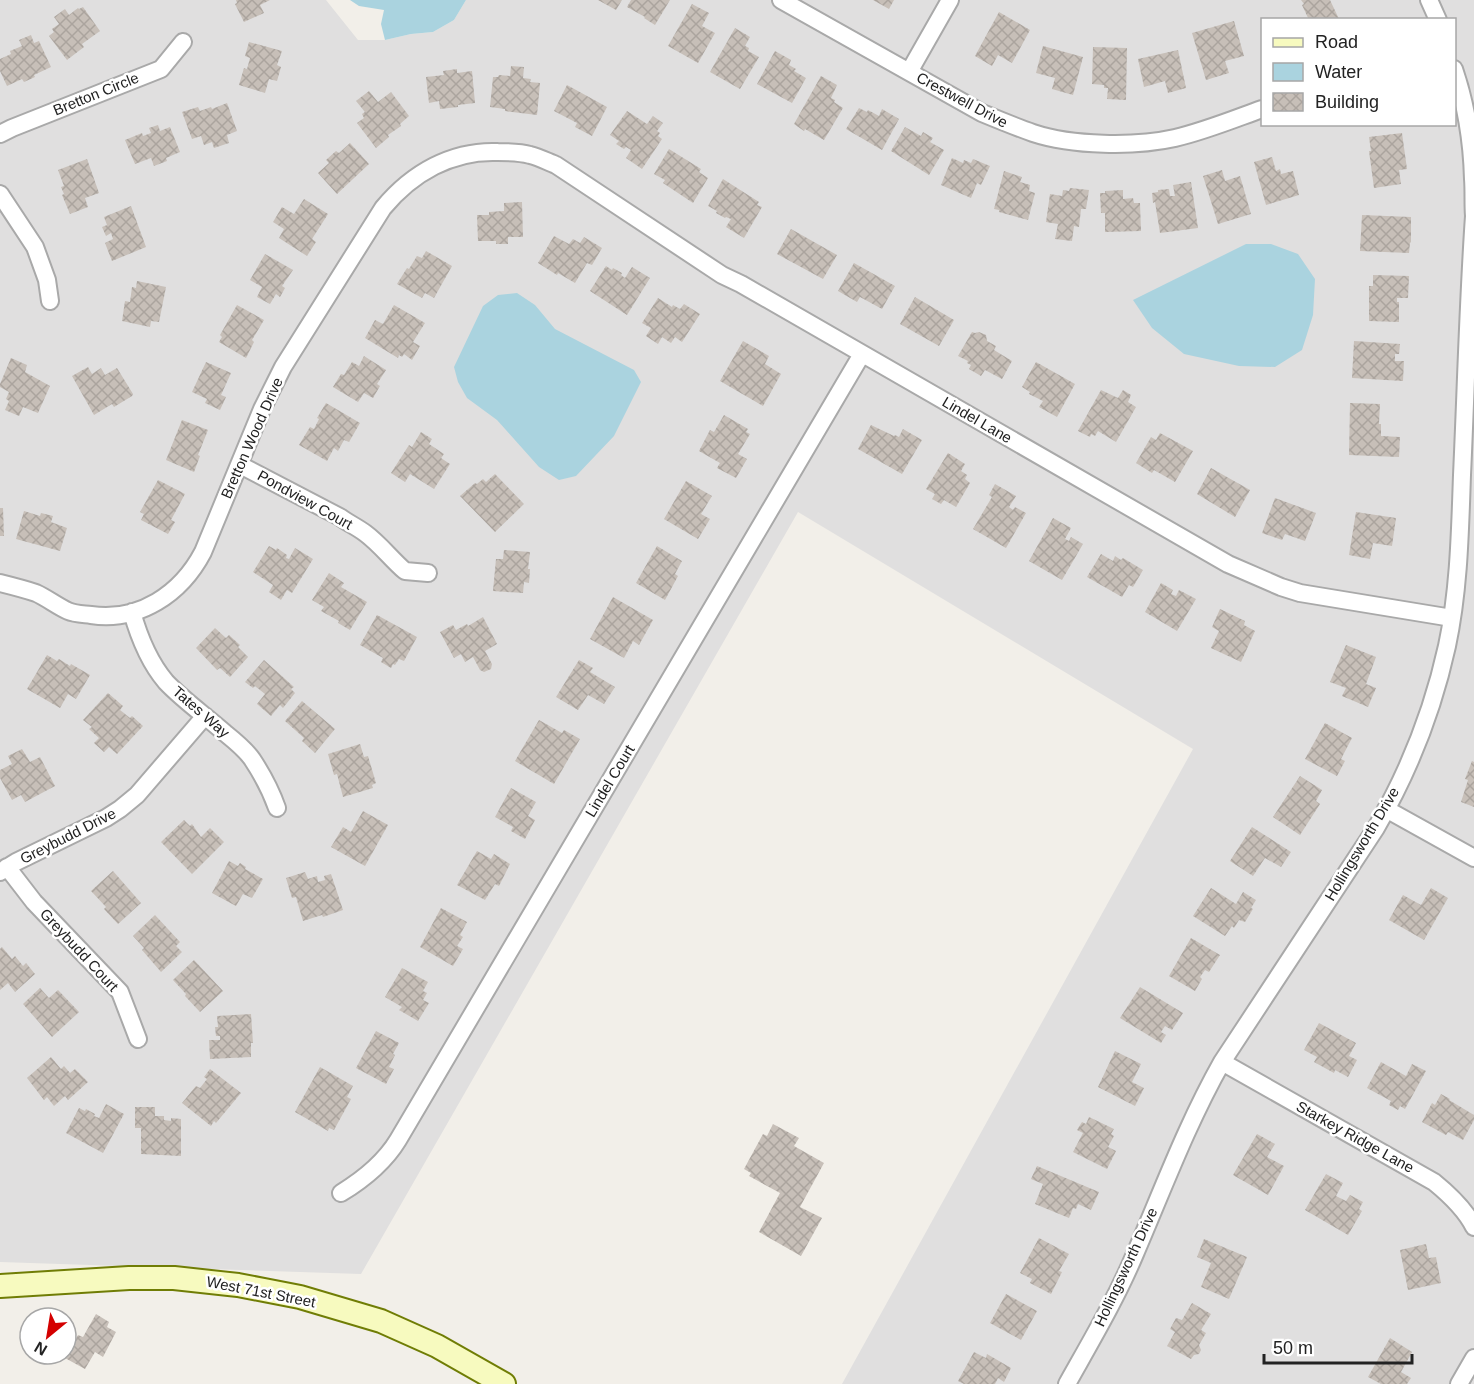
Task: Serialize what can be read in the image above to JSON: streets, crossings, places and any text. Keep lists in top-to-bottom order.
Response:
{
  "streets": {
    "main road": ["West 71st Street"],
    "street": [
      "Bretton Circle",
      "Crestwell Drive",
      "Lindel Lane",
      "Bretton Wood Drive",
      "Pondview Court",
      "Tates Way",
      "Lindel Court",
      "Greybudd Drive",
      "Hollingsworth Drive",
      "Greybudd Court",
      "Starkey Ridge Lane"
    ]
  },
  "crossings": [
    ["Lindel Lane", "Bretton Wood Drive"],
    ["Lindel Lane", "Lindel Court"],
    ["Lindel Lane", "Hollingsworth Drive"],
    ["Bretton Wood Drive", "Pondview Court"],
    ["Bretton Wood Drive", "Tates Way"],
    ["Tates Way", "Greybudd Drive"],
    ["Greybudd Drive", "Greybudd Court"],
    ["Hollingsworth Drive", "Starkey Ridge Lane"]
  ],
  "legend": ["Road", "Water", "Building"],
  "scale_bar": "50 m",
  "north": "bottom left"
}
